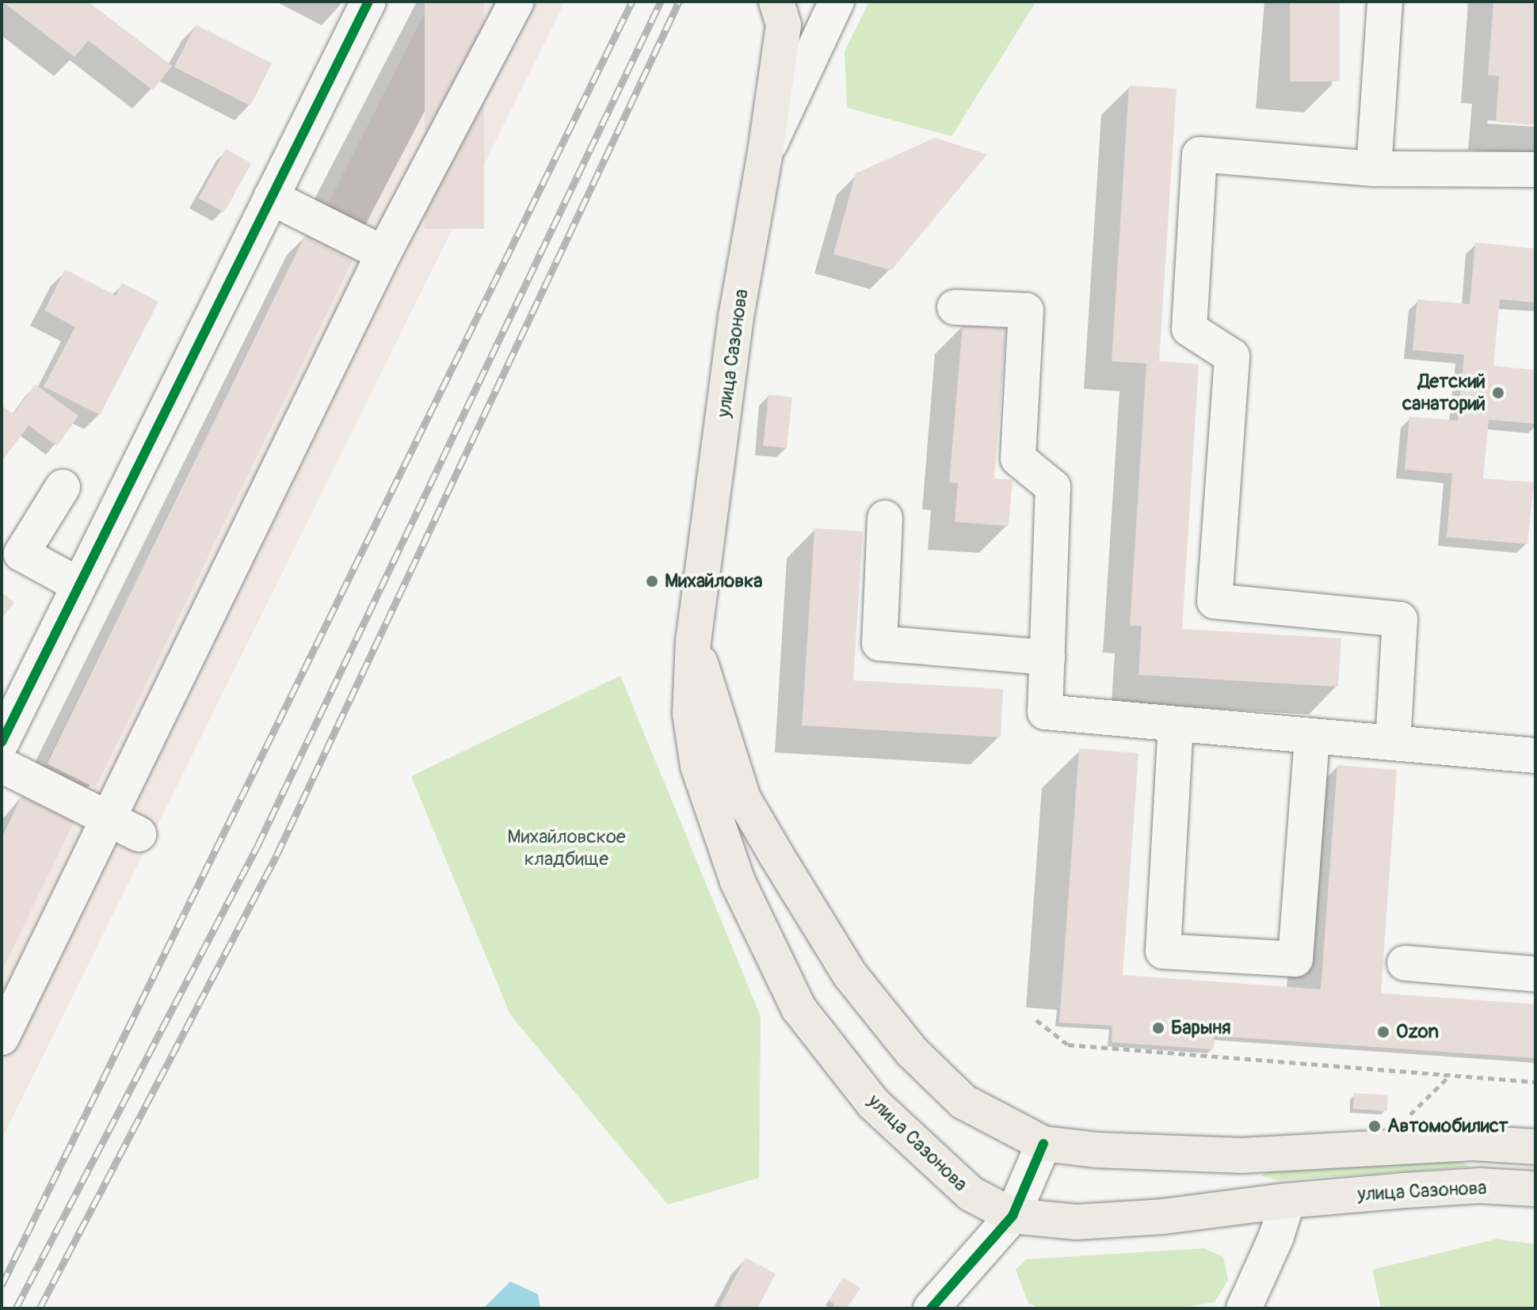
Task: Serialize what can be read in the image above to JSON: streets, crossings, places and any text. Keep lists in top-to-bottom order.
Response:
{
  "streets": {
    "main road": ["улица Сазонова"]
  },
  "parks": ["Михайловское кладбище"],
  "places": [
    "Детский санаторий",
    "Михайловка",
    "Барыня",
    "Ozon",
    "Автомобилист"
  ]
}
